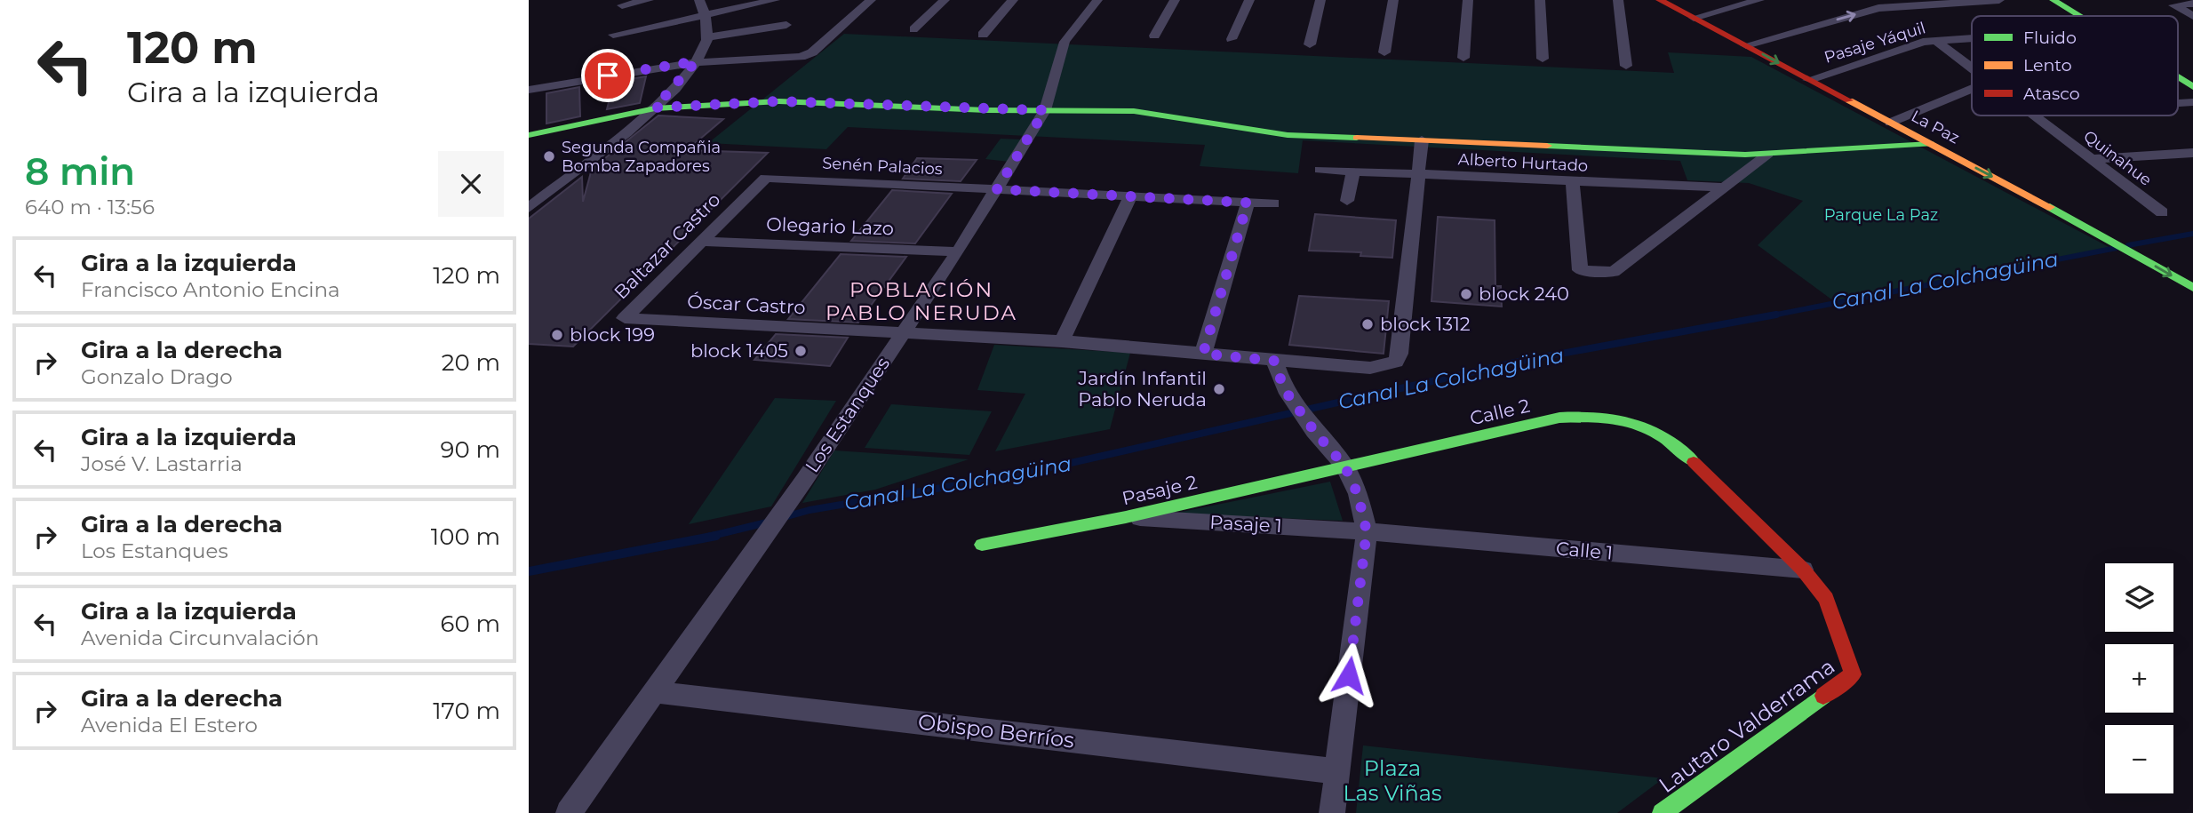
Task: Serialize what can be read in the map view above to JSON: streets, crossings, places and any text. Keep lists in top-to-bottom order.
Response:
{
  "streets": {
    "street": [
      "Pasaje Yáquil",
      "La Paz",
      "Quinahue",
      "Alberto Hurtado",
      "Senén Palacios",
      "Olegario Lazo",
      "Baltazar Castro",
      "Óscar Castro",
      "Calle 2",
      "Los Estanques",
      "Pasaje 2",
      "Pasaje 1",
      "Calle 1",
      "Lautaro Valderrama",
      "Obispo Berríos"
    ]
  },
  "crossings": [
    ["Pasaje Yáquil", "La Paz"],
    ["Pasaje Yáquil", "Quinahue"],
    ["Alberto Hurtado", "Óscar Castro"],
    ["Senén Palacios", "Baltazar Castro"],
    ["Senén Palacios", "Los Estanques"],
    ["Olegario Lazo", "Baltazar Castro"],
    ["Olegario Lazo", "Los Estanques"],
    ["Baltazar Castro", "Óscar Castro"],
    ["Óscar Castro", "Los Estanques"],
    ["Calle 2", "Pasaje 2"],
    ["Calle 2", "Calle 1"],
    ["Calle 2", "Lautaro Valderrama"],
    ["Los Estanques", "Obispo Berríos"],
    ["Pasaje 2", "Pasaje 1"],
    ["Pasaje 1", "Calle 1"]
  ],
  "one_way": ["La Paz"],
  "districts": ["POBLACIÓN PABLO NERUDA"],
  "water": ["Canal La Colchagüina"],
  "parks": ["Parque La Paz", "Plaza Las Viñas"],
  "places": [
    "Segunda Compañia Bomba Zapadores",
    "block 240",
    "block 1312",
    "block 199",
    "block 1405",
    "Jardín Infantil Pablo Neruda"
  ],
  "legend": ["Fluido", "Lento", "Atasco"],
  "page": {
    "turn": ["120 m", "Gira a la izquierda"],
    "heading": ["8 min", "640 m · 13:56"],
    "list": [
      {
        "name": "Gira a la izquierda",
        "note": "Francisco Antonio Encina",
        "value": "120 m"
      },
      {
        "name": "Gira a la derecha",
        "note": "Gonzalo Drago",
        "value": "20 m"
      },
      {
        "name": "Gira a la izquierda",
        "note": "José V. Lastarria",
        "value": "90 m"
      },
      {
        "name": "Gira a la derecha",
        "note": "Los Estanques",
        "value": "100 m"
      },
      {
        "name": "Gira a la izquierda",
        "note": "Avenida Circunvalación",
        "value": "60 m"
      },
      {
        "name": "Gira a la derecha",
        "note": "Avenida El Estero",
        "value": "170 m"
      }
    ],
    "map_buttons": ["+", "−"]
  }
}
